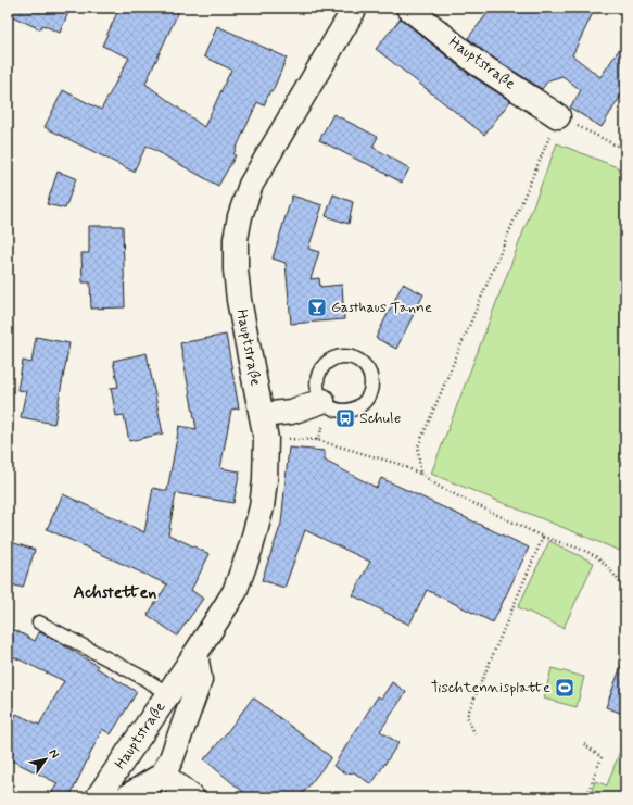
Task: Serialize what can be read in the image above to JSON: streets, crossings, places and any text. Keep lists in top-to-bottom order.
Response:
{
  "streets": {
    "street": ["Hauptstraße"]
  },
  "districts": ["Achstetten"],
  "places": {
    "bar": ["Gasthaus Tanne"],
    "bus stop": ["Schule"],
    "sports": ["Tischtennisplatte"]
  },
  "north": "top right"
}
